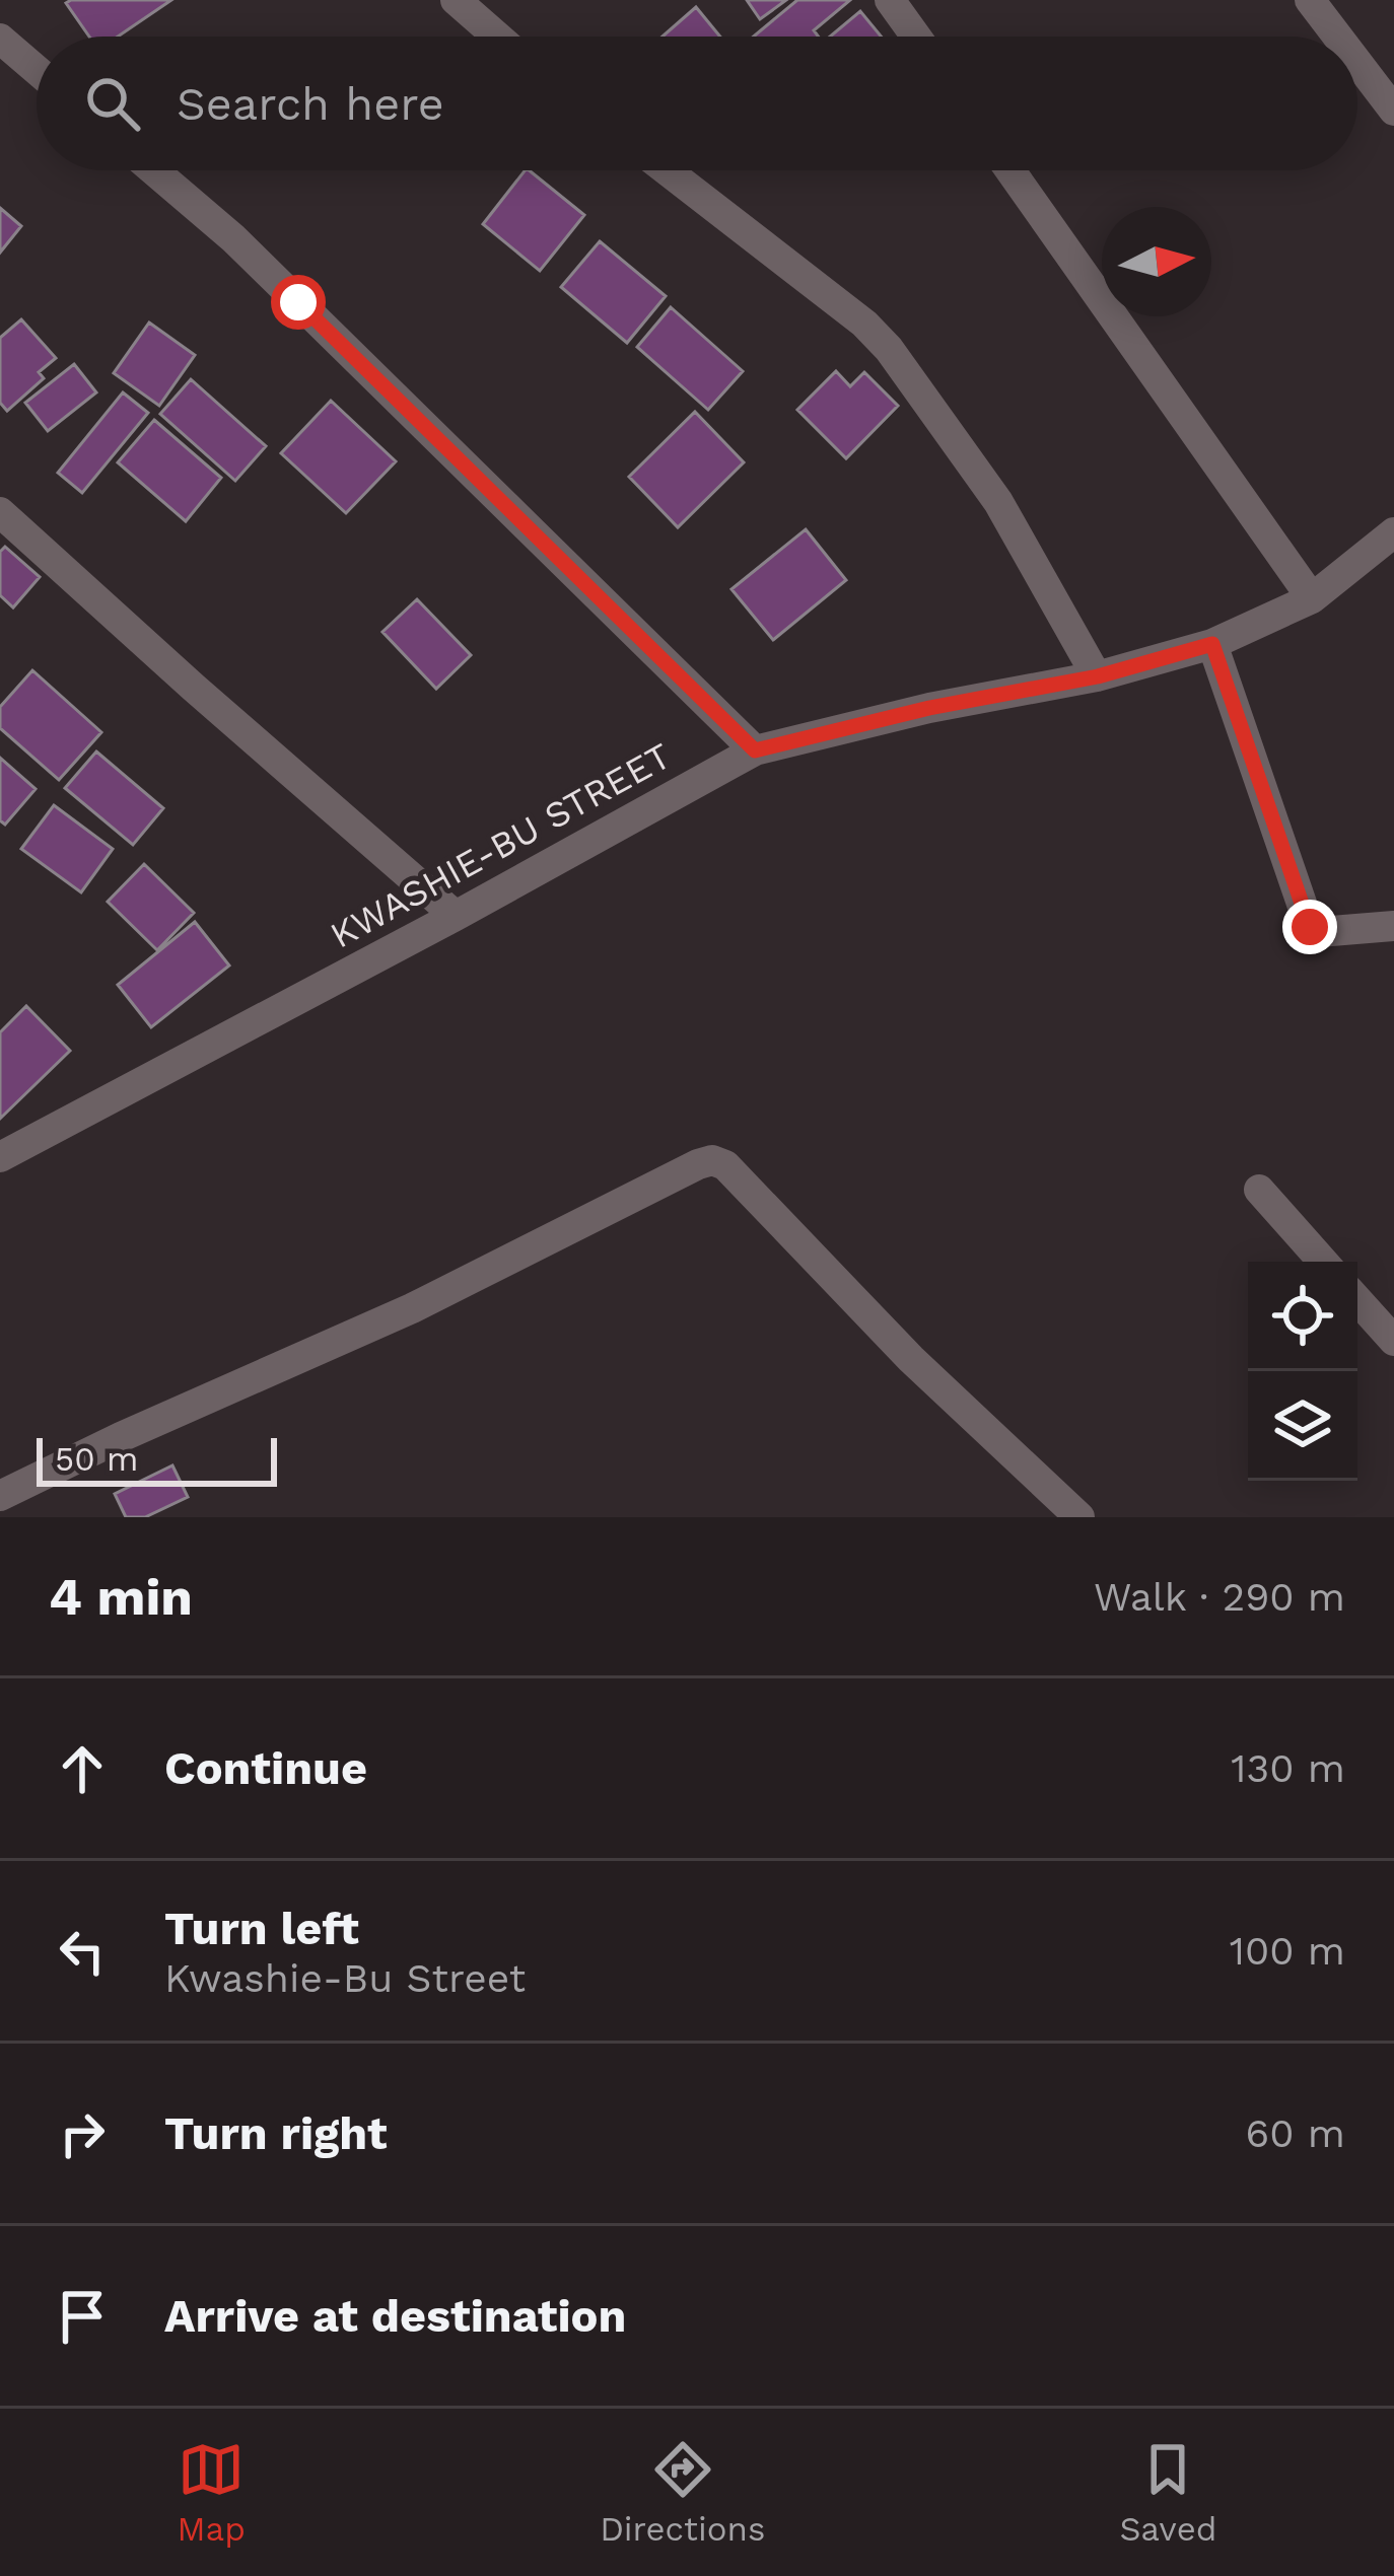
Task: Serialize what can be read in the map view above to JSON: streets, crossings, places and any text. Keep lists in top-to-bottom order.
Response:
{
  "streets": {
    "street": ["KWASHIE-BU STREET"]
  },
  "scale_bar": "50 m",
  "north": "right",
  "page": {
    "search": "Search here",
    "scale": "50 m",
    "heading": ["4 min", "Walk · 290 m"],
    "list": [
      ["Continue", "130 m"],
      ["Turn left", "Kwashie-Bu Street", "100 m"],
      ["Turn right", "60 m"],
      "Arrive at destination"
    ],
    "nav": ["Map", "Directions", "Saved"]
  }
}
